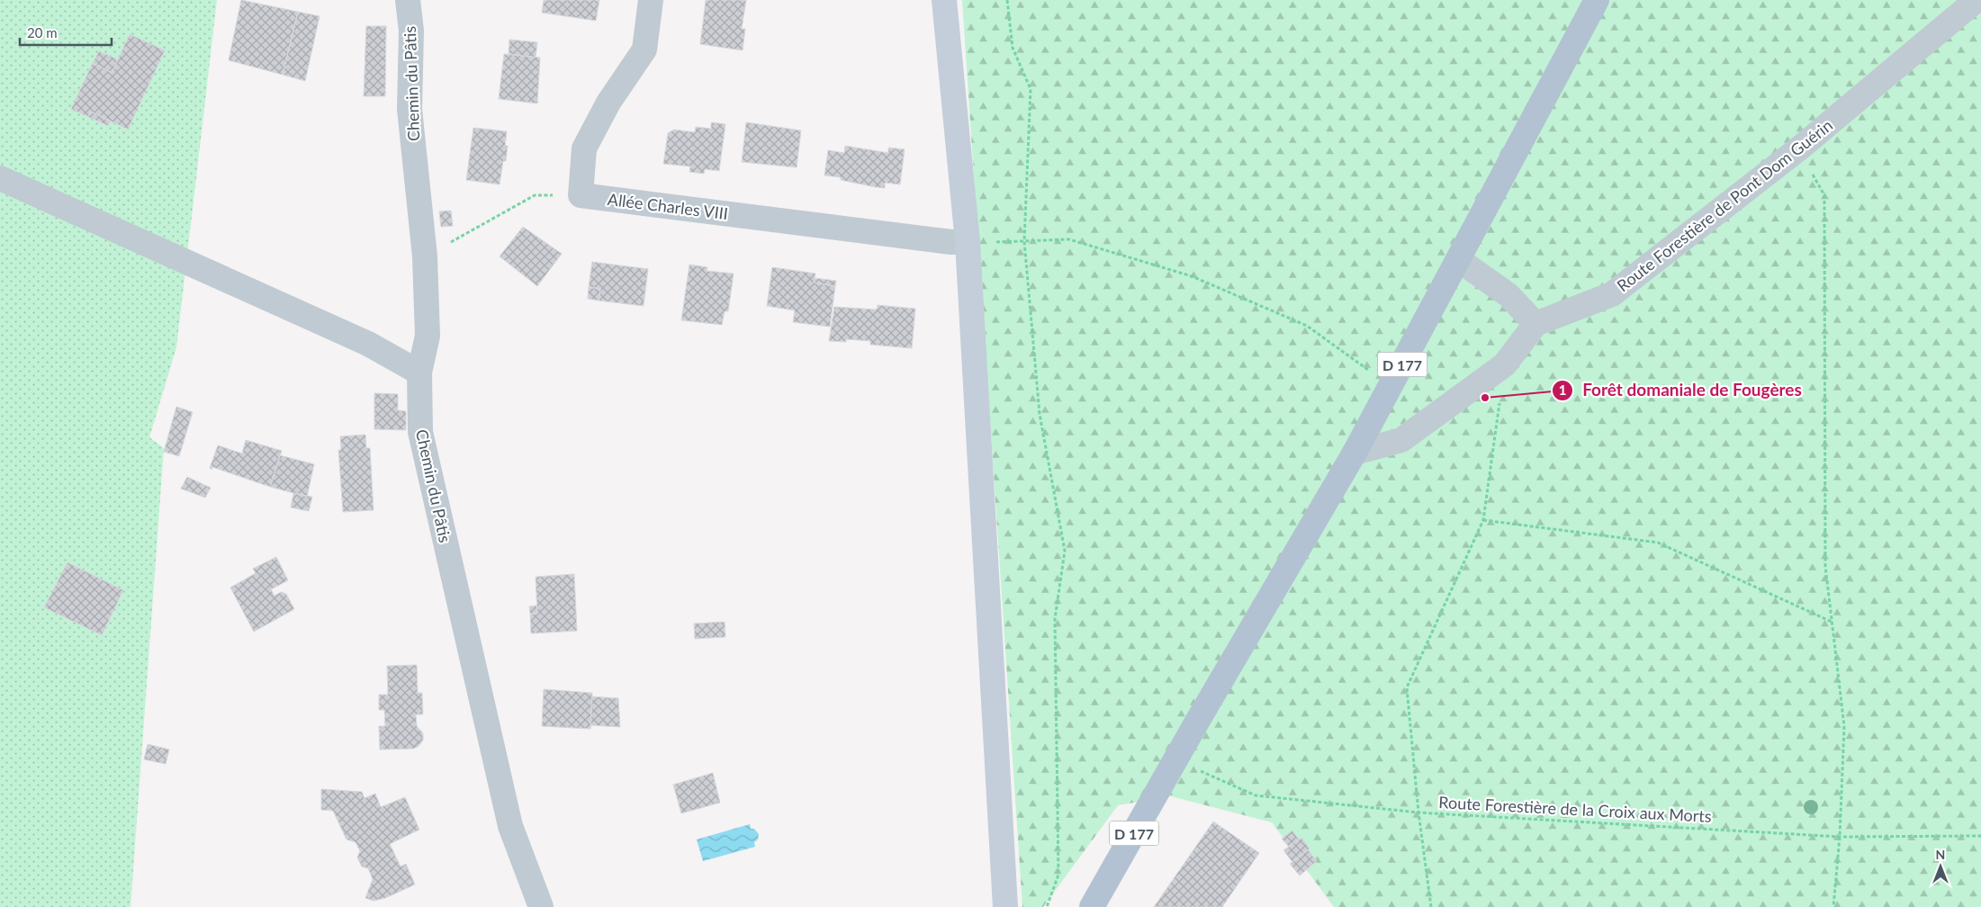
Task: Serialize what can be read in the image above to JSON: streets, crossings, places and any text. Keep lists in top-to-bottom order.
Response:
{
  "streets": {
    "main road": ["D 177"],
    "street": ["Chemin du Pâtis", "Route Forestière de Pont Dom Guérin", "Allée Charles VIII"],
    "path": ["Route Forestière de la Croix aux Morts"]
  },
  "crossings": [
    ["D 177", "Route Forestière de la Croix aux Morts"]
  ],
  "places": ["Forêt domaniale de Fougères"],
  "scale_bar": "20 m",
  "north": "top"
}
